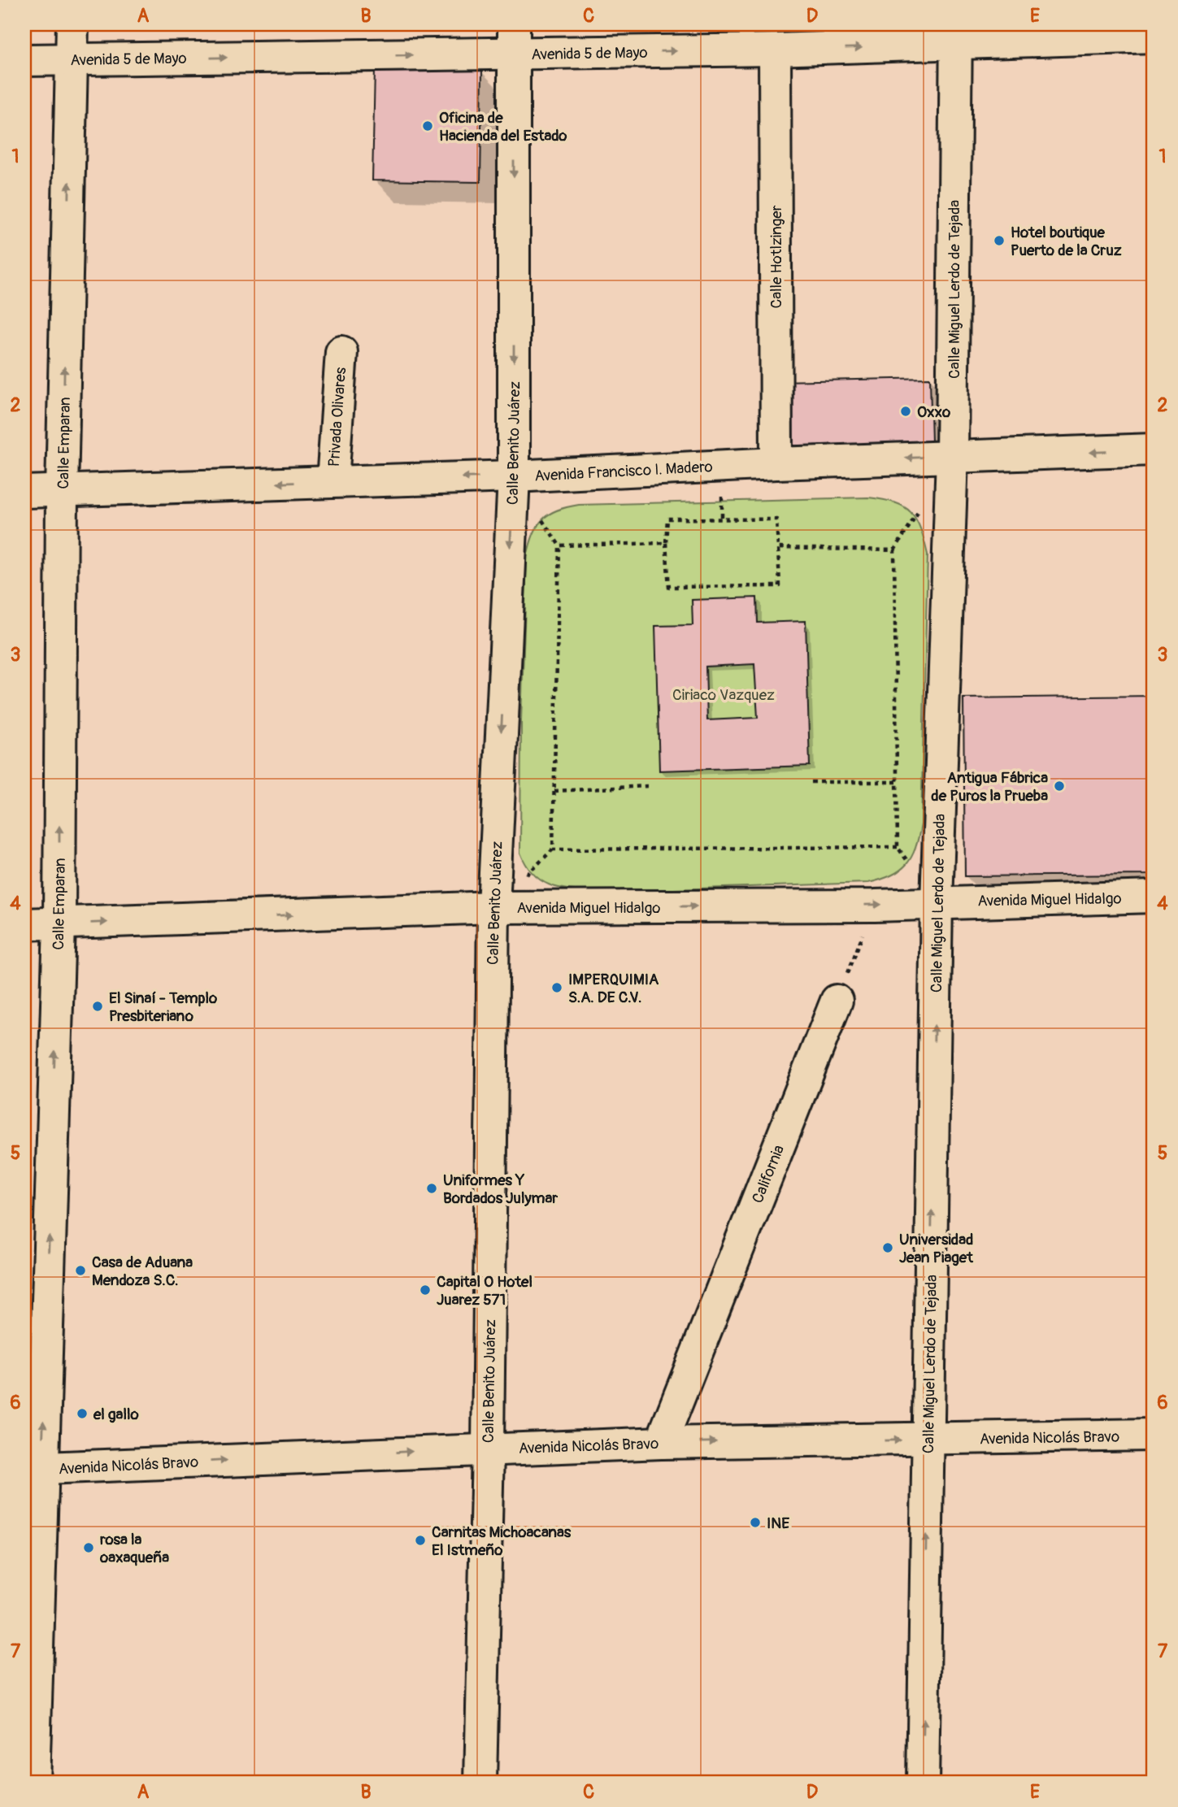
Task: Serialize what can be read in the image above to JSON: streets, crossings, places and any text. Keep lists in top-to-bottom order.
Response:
{
  "streets": {
    "street": [
      "Avenida 5 de Mayo",
      "Calle Hotlzinger",
      "Calle Miguel Lerdo de Tejada",
      "Privada Olivares",
      "Calle Emparan",
      "Calle Benito Juárez",
      "Avenida Francisco I. Madero",
      "Avenida Miguel Hidalgo",
      "California",
      "Avenida Nicolás Bravo"
    ]
  },
  "crossings": [
    ["Avenida 5 de Mayo", "Calle Hotlzinger"],
    ["Avenida 5 de Mayo", "Calle Miguel Lerdo de Tejada"],
    ["Avenida 5 de Mayo", "Calle Emparan"],
    ["Avenida 5 de Mayo", "Calle Benito Juárez"],
    ["Calle Hotlzinger", "Avenida Francisco I. Madero"],
    ["Calle Miguel Lerdo de Tejada", "Avenida Francisco I. Madero"],
    ["Calle Miguel Lerdo de Tejada", "Avenida Miguel Hidalgo"],
    ["Calle Miguel Lerdo de Tejada", "Avenida Nicolás Bravo"],
    ["Privada Olivares", "Avenida Francisco I. Madero"],
    ["Calle Emparan", "Avenida Francisco I. Madero"],
    ["Calle Emparan", "Avenida Miguel Hidalgo"],
    ["Calle Emparan", "Avenida Nicolás Bravo"],
    ["Calle Benito Juárez", "Avenida Francisco I. Madero"],
    ["Calle Benito Juárez", "Avenida Miguel Hidalgo"],
    ["Calle Benito Juárez", "Avenida Nicolás Bravo"],
    ["California", "Avenida Nicolás Bravo"]
  ],
  "one_way": [
    "Avenida 5 de Mayo",
    "Calle Miguel Lerdo de Tejada",
    "Calle Emparan",
    "Calle Benito Juárez",
    "Avenida Francisco I. Madero",
    "Avenida Miguel Hidalgo",
    "Avenida Nicolás Bravo"
  ],
  "parks": ["Ciriaco Vazquez"],
  "places": [
    "Oficina de Hacienda del Estado",
    "Hotel boutique Puerto de la Cruz",
    "Oxxo",
    "Antigua Fábrica de Puros la Prueba",
    "IMPERQUIMIA S.A. DE C.V.",
    "El Sinaí - Templo Presbiteriano",
    "Uniformes Y Bordados Julymar",
    "Universidad Jean Piaget",
    "Casa de Aduana Mendoza S.C.",
    "Capital O Hotel Juarez 571",
    "el gallo",
    "INE",
    "Carnitas Michoacanas El Istmeño",
    "rosa la oaxaqueña"
  ],
  "grid": {
    "columns": [
      "A",
      "B",
      "C",
      "D",
      "E"
    ],
    "rows": [
      "1",
      "2",
      "3",
      "4",
      "5",
      "6",
      "7"
    ]
  }
}
